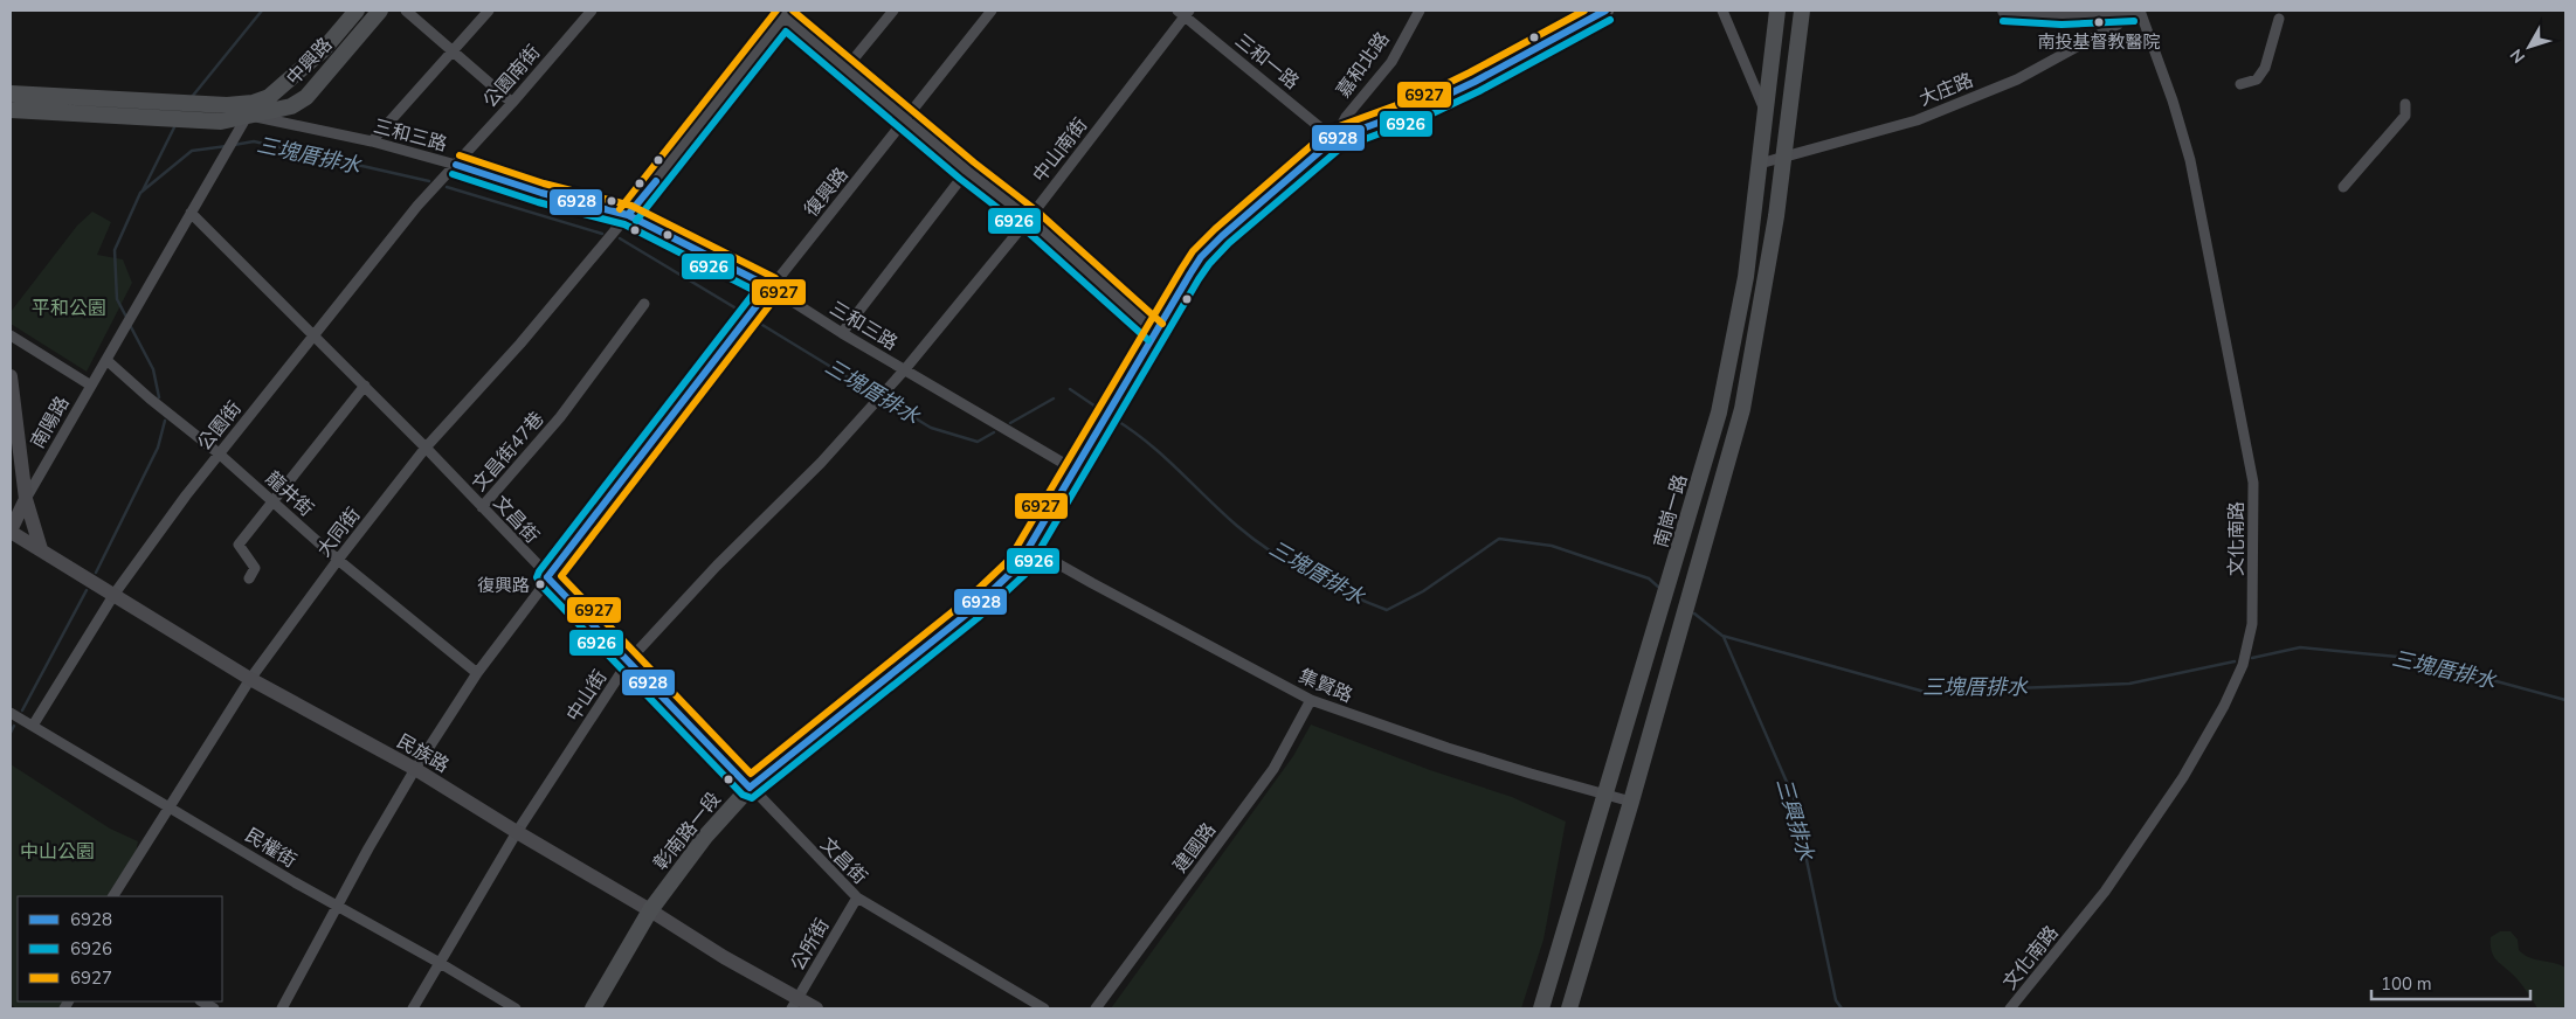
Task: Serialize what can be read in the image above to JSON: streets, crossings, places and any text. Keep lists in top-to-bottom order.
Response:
{
  "streets": {
    "main road": [
      "中興路",
      "南陽路",
      "南崗一路",
      "民族路",
      "彰南路一段"
    ],
    "street": [
      "三和一路",
      "嘉和北路",
      "公園南街",
      "大庄路",
      "三和三路",
      "中山南街",
      "復興路",
      "公園街",
      "文昌街47巷",
      "龍井街",
      "文昌街",
      "大同街",
      "文化南路",
      "集賢路",
      "中山街",
      "民權街",
      "建國路",
      "公所街"
    ]
  },
  "crossings": [
    ["中興路", "三和三路"],
    ["三和一路", "嘉和北路"],
    ["三和一路", "中山南街"],
    ["公園南街", "三和三路"],
    ["公園南街", "公園街"],
    ["大庄路", "南崗一路"],
    ["大庄路", "文化南路"],
    ["三和三路", "中山南街"],
    ["三和三路", "復興路"],
    ["三和三路", "公園街"],
    ["三和三路", "大同街"],
    ["三和三路", "彰南路一段"],
    ["中山南街", "中山街"],
    ["復興路", "龍井街"],
    ["復興路", "文昌街"],
    ["復興路", "民族路"],
    ["復興路", "民權街"],
    ["南陽路", "龍井街"],
    ["南陽路", "文昌街"],
    ["南陽路", "民族路"],
    ["公園街", "龍井街"],
    ["公園街", "文昌街"],
    ["公園街", "民族路"],
    ["公園街", "民權街"],
    ["文昌街47巷", "文昌街"],
    ["龍井街", "大同街"],
    ["南崗一路", "集賢路"],
    ["文昌街", "大同街"],
    ["文昌街", "中山街"],
    ["文昌街", "彰南路一段"],
    ["文昌街", "公所街"],
    ["大同街", "民族路"],
    ["大同街", "民權街"],
    ["集賢路", "彰南路一段"],
    ["集賢路", "建國路"],
    ["中山街", "民族路"],
    ["中山街", "民權街"],
    ["民族路", "彰南路一段"],
    ["民族路", "公所街"]
  ],
  "water": ["三塊厝排水", "三興排水"],
  "parks": ["平和公園", "中山公園"],
  "places": ["南投基督教醫院", "復興路"],
  "lines": ["transit line 6928", "transit line 6927", "transit line 6926"],
  "legend": ["6928", "6926", "6927"],
  "scale_bar": "100 m",
  "north": "bottom left"
}
